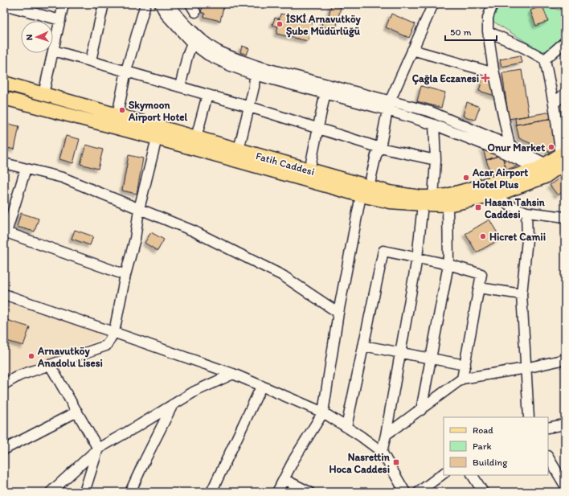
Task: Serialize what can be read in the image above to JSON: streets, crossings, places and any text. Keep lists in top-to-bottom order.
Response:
{
  "streets": {
    "main road": ["Fatih Caddesi"]
  },
  "places": {
    "other": [
      "İSKİ Arnavutköy Şube Müdürlüğü",
      "Skymoon Airport Hotel",
      "Onur Market",
      "Acar Airport Hotel Plus",
      "Hicret Camii",
      "Arnavutköy Anadolu Lisesi"
    ],
    "health": ["Çağla Eczanesi"],
    "transit": ["Hasan Tahsin Caddesi", "Nasrettin Hoca Caddesi"]
  },
  "legend": ["Road", "Park", "Building"],
  "scale_bar": "50 m",
  "north": "left"
}
